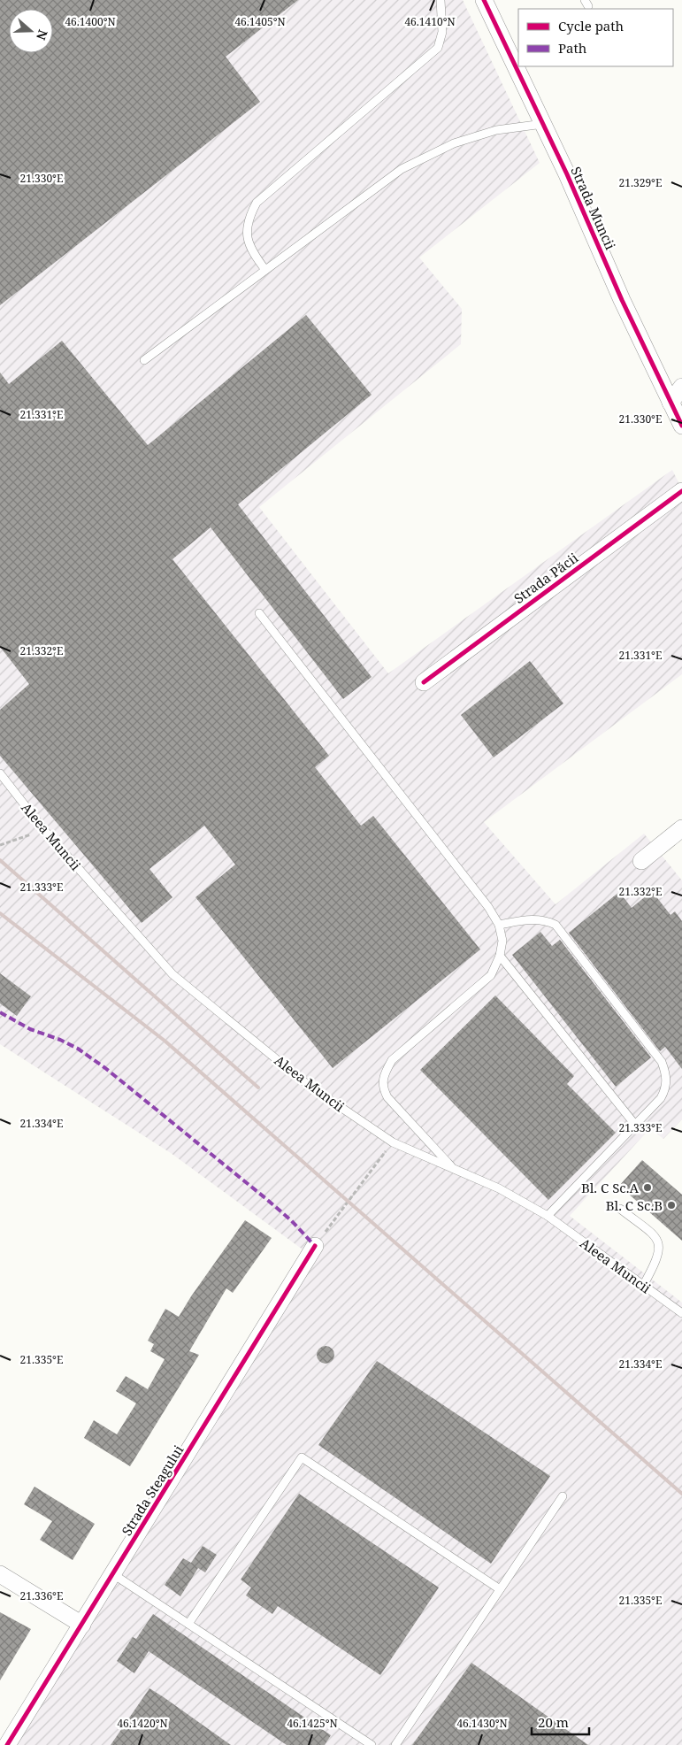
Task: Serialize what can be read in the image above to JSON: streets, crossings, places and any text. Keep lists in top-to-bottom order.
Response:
{
  "streets": {
    "street": ["Strada Muncii", "Strada Păcii", "Strada Steagului"],
    "lane": ["Aleea Muncii"]
  },
  "places": ["Bl. C Sc.A", "Bl. C Sc.B"],
  "legend": ["Cycle path", "Path"],
  "scale_bar": "20 m",
  "north": "right",
  "coordinates": [
    "46.1410°N",
    "46.1400°N",
    "46.1405°N",
    "21.330°E",
    "21.329°E",
    "21.331°E",
    "21.332°E",
    "21.333°E",
    "21.334°E",
    "21.335°E",
    "21.336°E",
    "46.1420°N",
    "46.1425°N",
    "46.1430°N"
  ]
}
